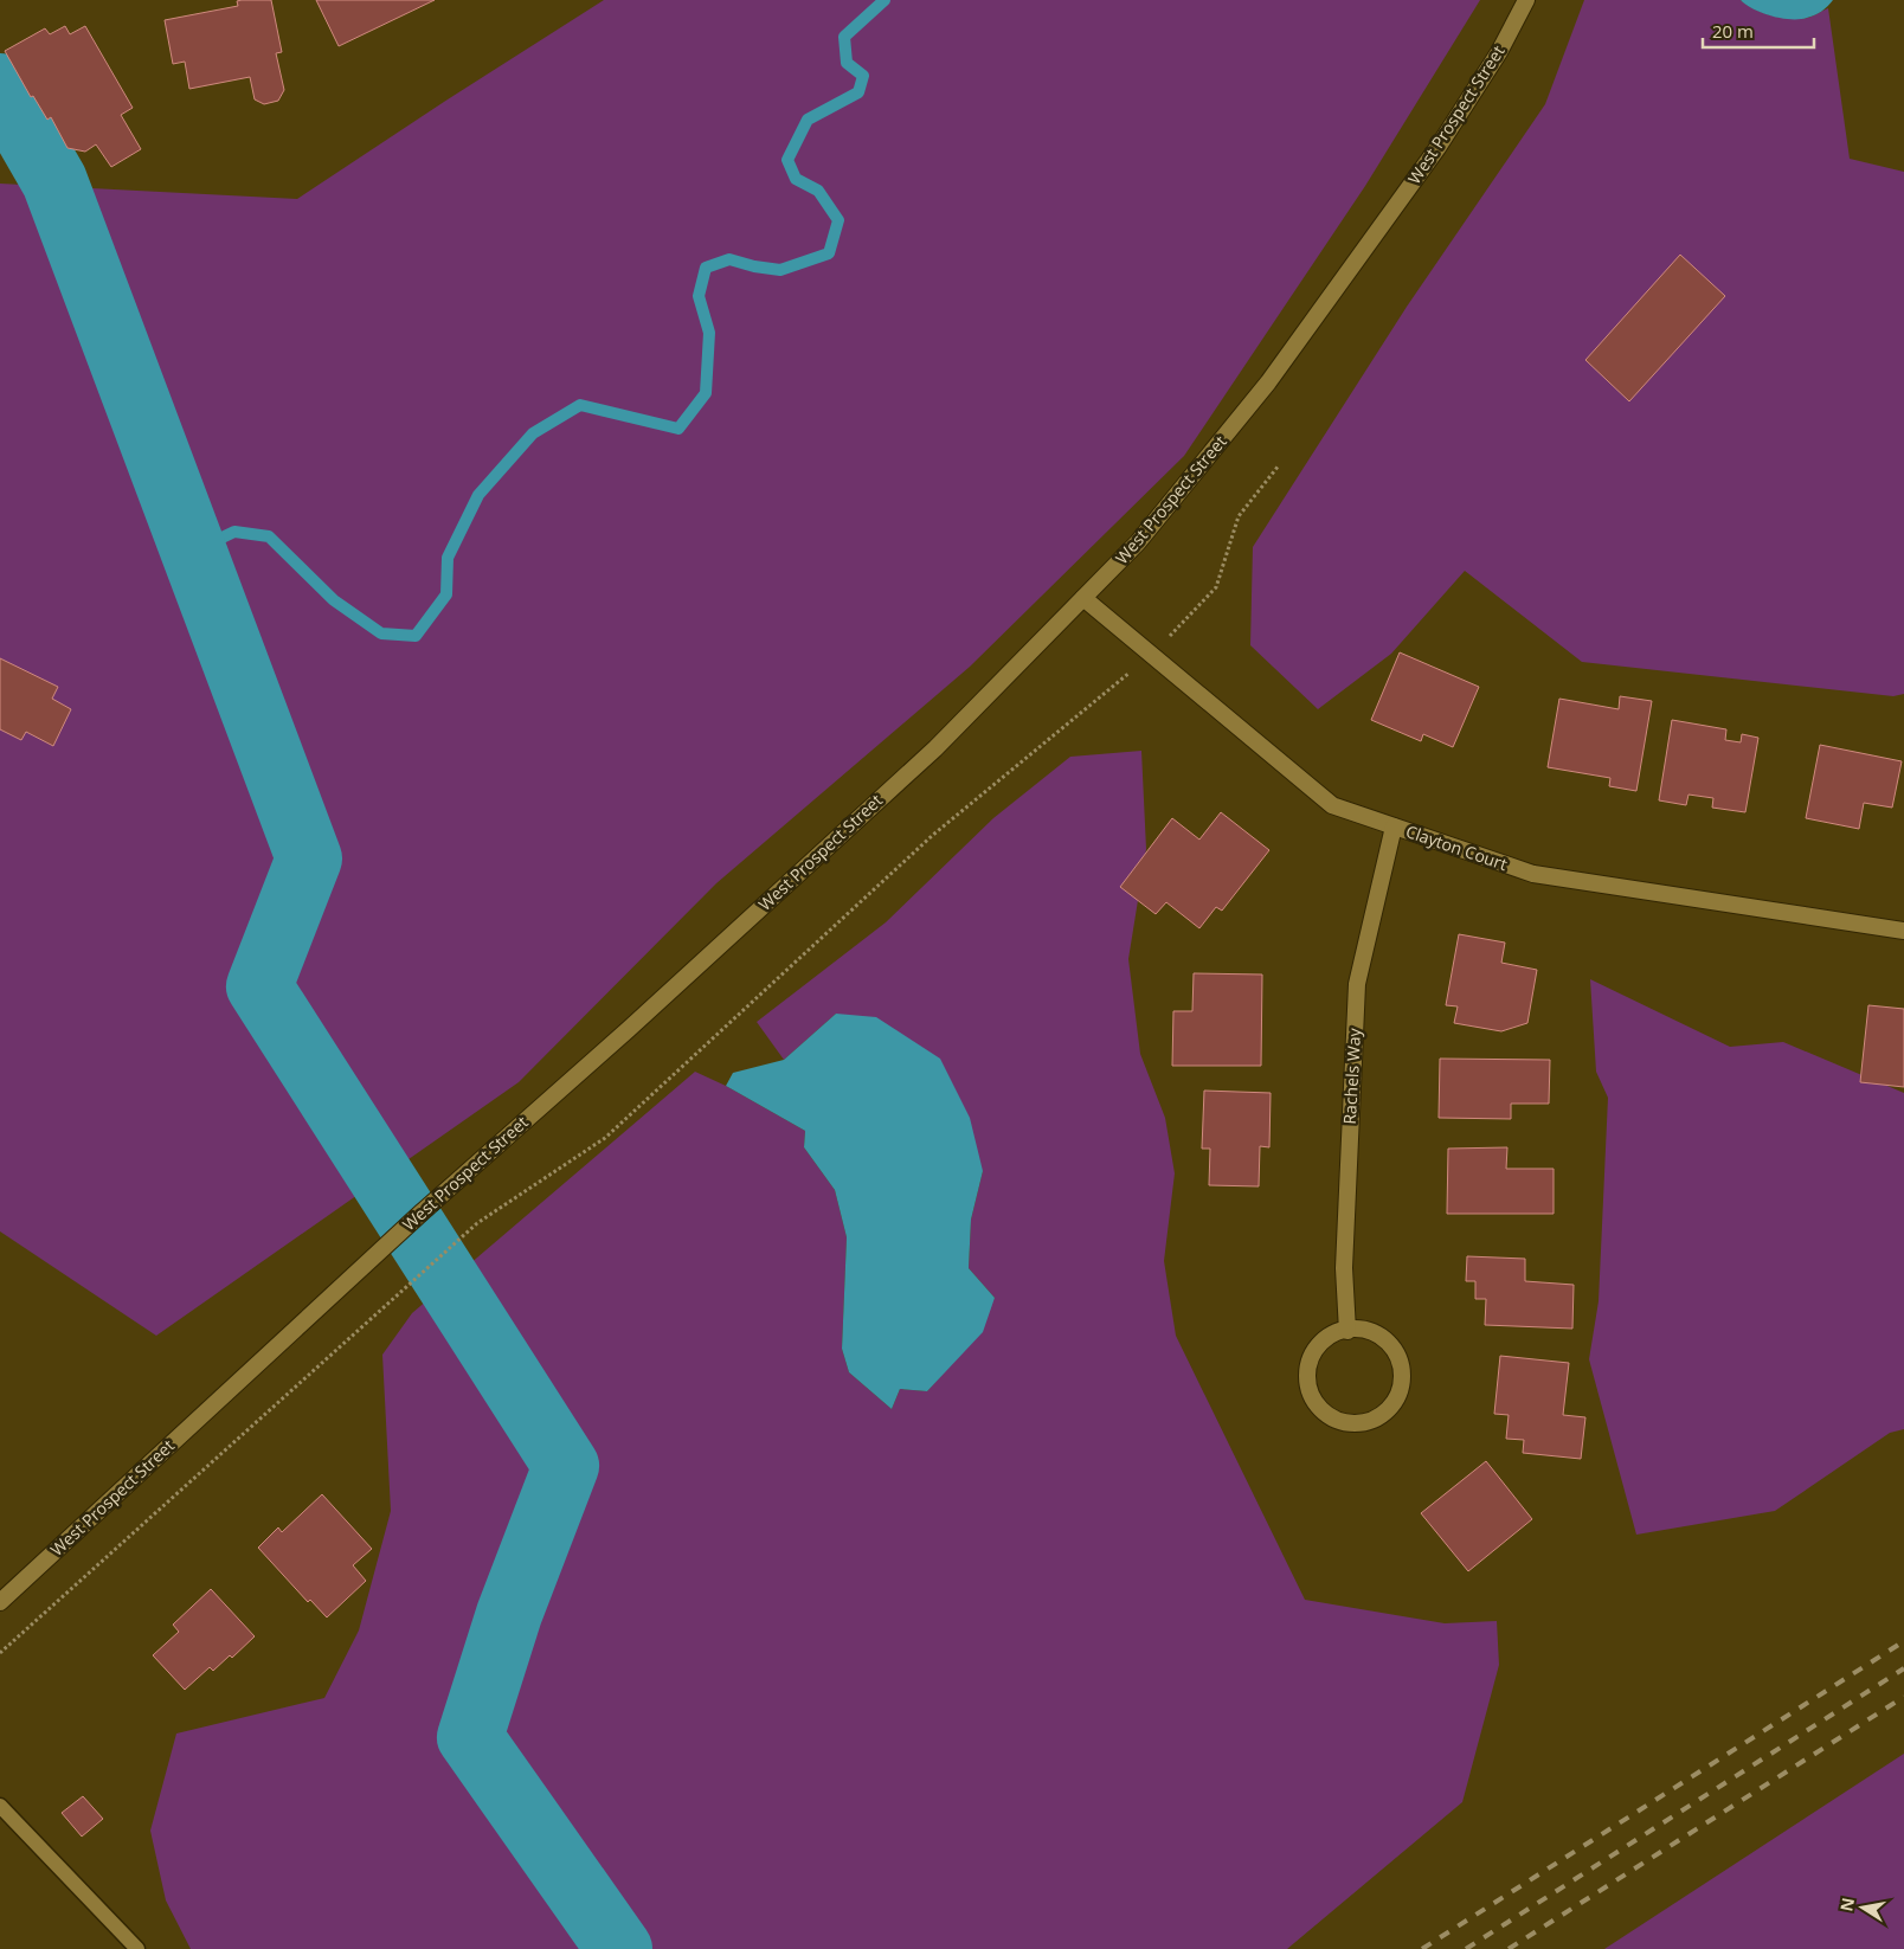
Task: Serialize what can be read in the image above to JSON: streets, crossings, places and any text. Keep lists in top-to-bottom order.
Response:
{
  "streets": {
    "street": ["West Prospect Street", "Clayton Court", "Rachels Way"]
  },
  "crossings": [
    ["West Prospect Street", "Clayton Court"],
    ["Clayton Court", "Rachels Way"]
  ],
  "scale_bar": "20 m",
  "north": "left"
}
